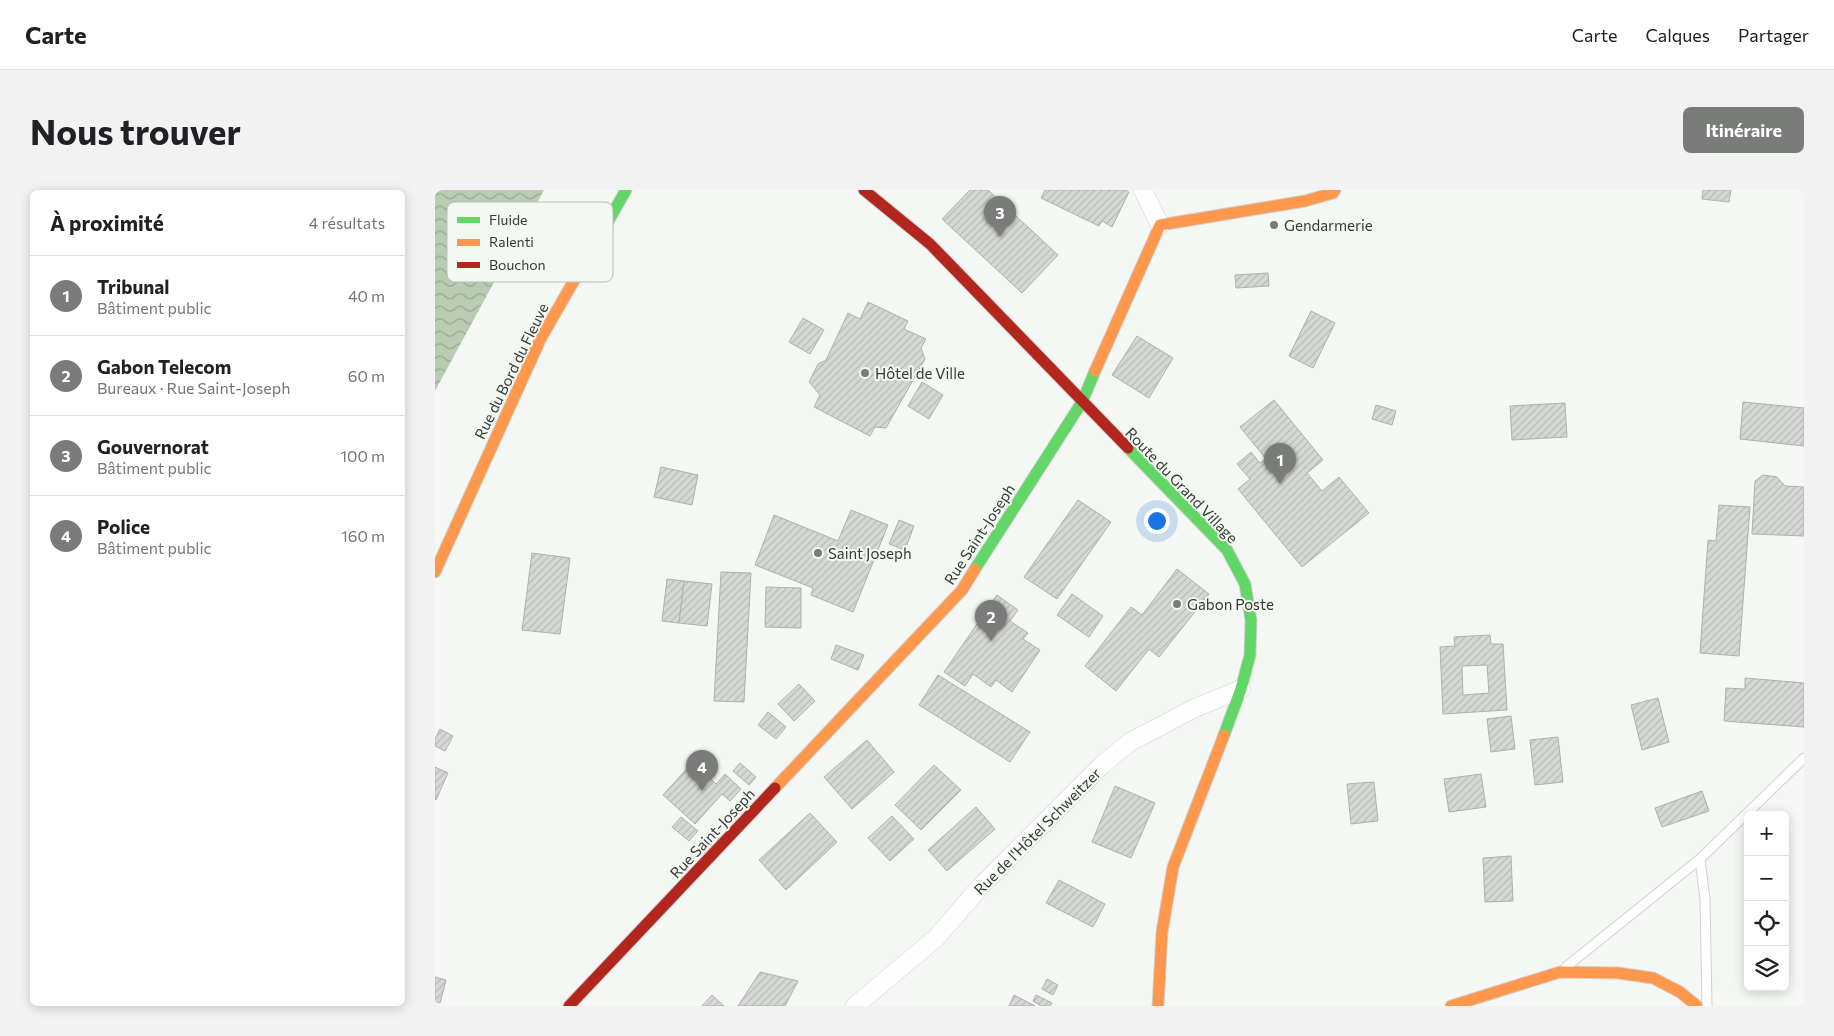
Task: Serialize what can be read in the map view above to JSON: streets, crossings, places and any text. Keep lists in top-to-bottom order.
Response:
{
  "streets": {
    "street": [
      "Rue du Bord du Fleuve",
      "Route du Grand Village",
      "Rue Saint-Joseph",
      "Rue de l'Hôtel Schweitzer"
    ]
  },
  "crossings": [
    ["Route du Grand Village", "Rue Saint-Joseph"],
    ["Route du Grand Village", "Rue de l'Hôtel Schweitzer"]
  ],
  "places": [
    "Gendarmerie",
    "Hôtel de Ville",
    "Saint Joseph",
    "Gabon Poste"
  ],
  "legend": ["Fluide", "Ralenti", "Bouchon"],
  "page": {
    "header": "Carte",
    "nav": ["Carte", "Calques", "Partager"],
    "buttons": "Itinéraire",
    "title": "Nous trouver",
    "heading": ["À proximité", "4 résultats"],
    "pins": [
      "3",
      "1",
      "2",
      "4"
    ],
    "list": [
      {
        "mark": "1",
        "name": "Tribunal",
        "note": "Bâtiment public",
        "value": "40 m"
      },
      {
        "mark": "2",
        "name": "Gabon Telecom",
        "note": "Bureaux · Rue Saint-Joseph",
        "value": "60 m"
      },
      {
        "mark": "3",
        "name": "Gouvernorat",
        "note": "Bâtiment public",
        "value": "100 m"
      },
      {
        "mark": "4",
        "name": "Police",
        "note": "Bâtiment public",
        "value": "160 m"
      }
    ],
    "map_buttons": ["+", "−"]
  }
}
